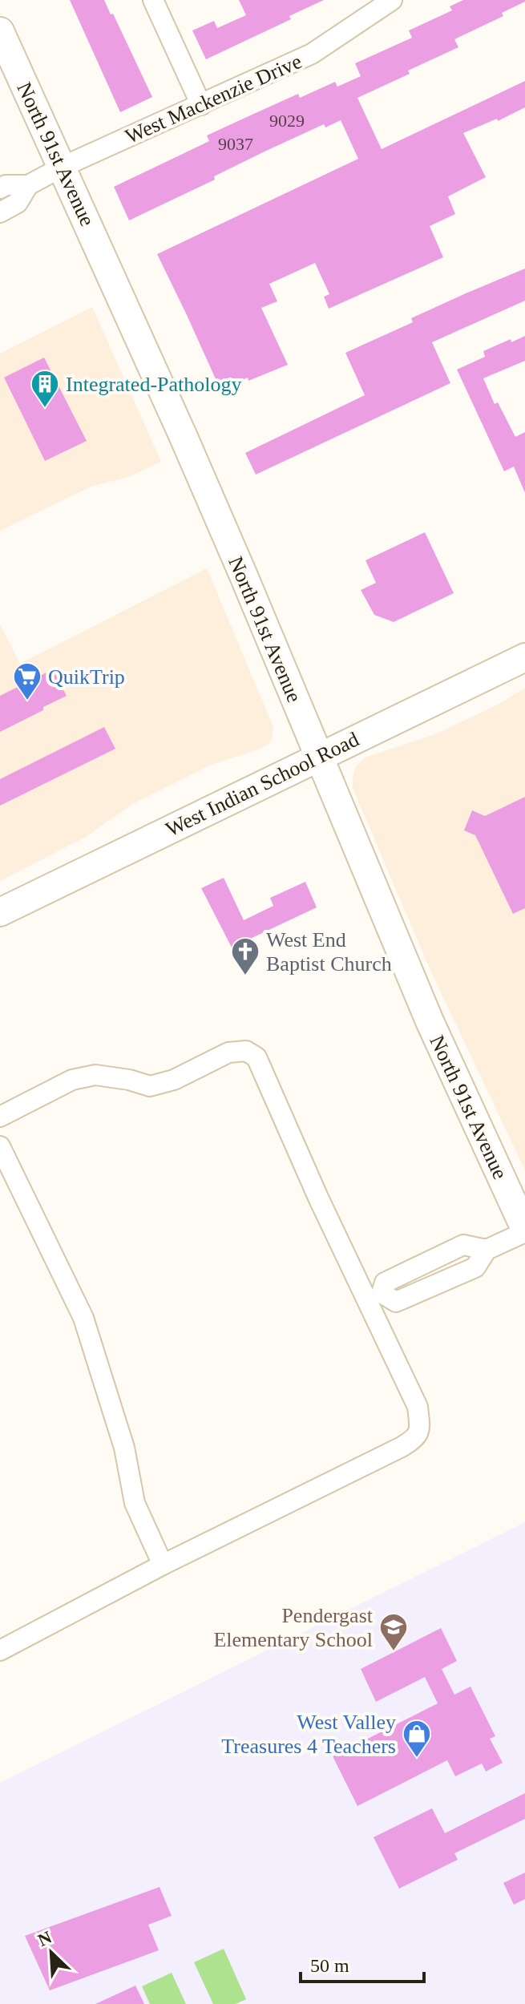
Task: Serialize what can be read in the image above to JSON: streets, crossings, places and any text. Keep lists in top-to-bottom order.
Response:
{
  "streets": {
    "main road": ["North 91st Avenue", "West Indian School Road"],
    "street": ["West Mackenzie Drive"]
  },
  "crossings": [
    ["West Mackenzie Drive", "North 91st Avenue"],
    ["North 91st Avenue", "West Indian School Road"]
  ],
  "places": {
    "building": ["Integrated-Pathology"],
    "supermarket": ["QuikTrip"],
    "church": ["West End Baptist Church"],
    "school or university": ["Pendergast Elementary School"],
    "shop": ["West Valley Treasures 4 Teachers"]
  },
  "house_numbers": ["9029", "9037"],
  "scale_bar": "50 m",
  "north": "top left"
}
